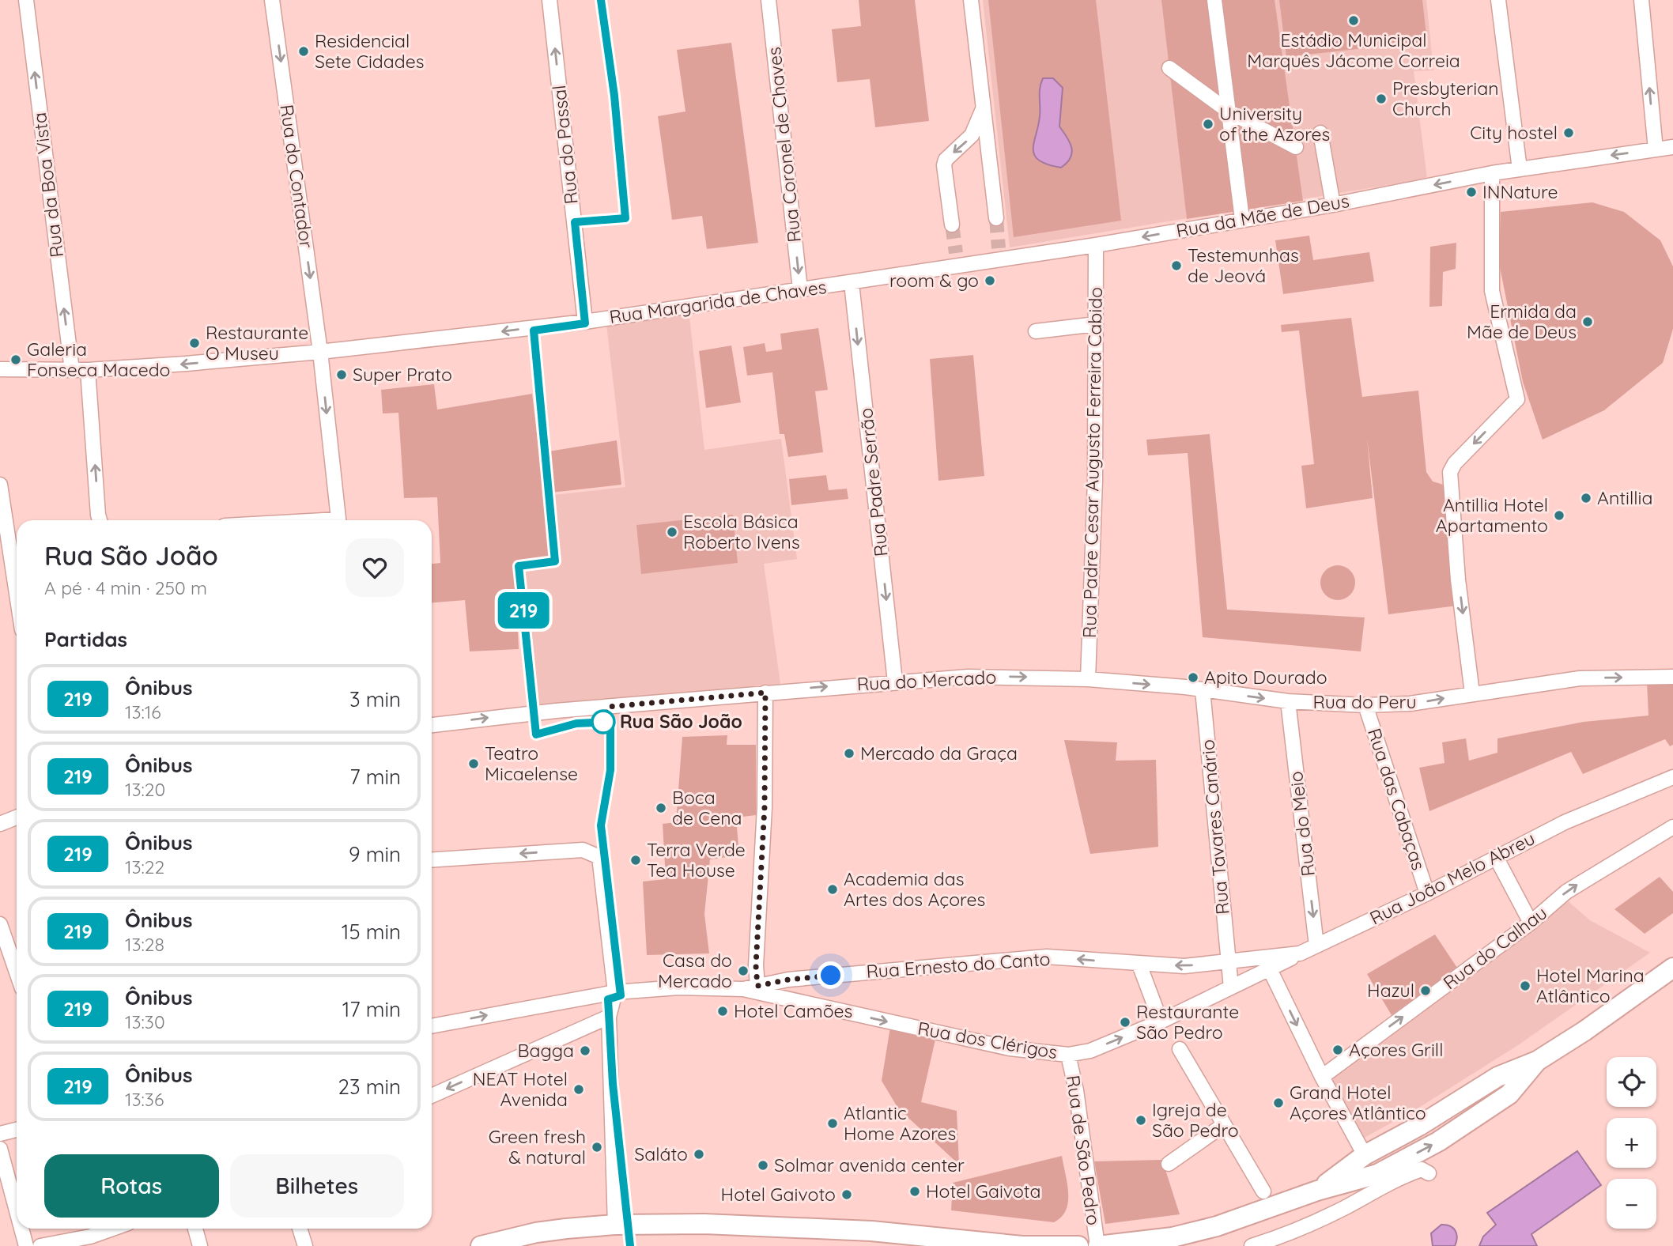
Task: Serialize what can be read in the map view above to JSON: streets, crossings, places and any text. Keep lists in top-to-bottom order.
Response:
{
  "streets": {
    "street": [
      "Rua do Passal",
      "Rua Coronel de Chaves",
      "Rua do Contador",
      "Rua da Boa Vista",
      "Rua da Mãe de Deus",
      "Rua Margarida de Chaves",
      "Rua Padre Cesar Augusto Ferreira Cabido",
      "Rua Padre Serrão",
      "Rua do Mercado",
      "Rua do Peru",
      "Rua das Cabaças",
      "Rua do Meio",
      "Rua Tavares Canário",
      "Rua João Melo Abreu",
      "Rua do Calhau",
      "Rua Ernesto do Canto",
      "Rua dos Clérigos",
      "Rua de São Pedro"
    ]
  },
  "crossings": [
    ["Rua do Passal", "Rua Margarida de Chaves"],
    ["Rua Coronel de Chaves", "Rua Margarida de Chaves"],
    ["Rua do Contador", "Rua Margarida de Chaves"],
    ["Rua da Boa Vista", "Rua Margarida de Chaves"],
    ["Rua da Mãe de Deus", "Rua Margarida de Chaves"],
    ["Rua da Mãe de Deus", "Rua Padre Cesar Augusto Ferreira Cabido"],
    ["Rua da Mãe de Deus", "Rua Padre Serrão"],
    ["Rua Margarida de Chaves", "Rua Padre Serrão"],
    ["Rua Padre Cesar Augusto Ferreira Cabido", "Rua do Mercado"],
    ["Rua Padre Cesar Augusto Ferreira Cabido", "Rua do Peru"],
    ["Rua Padre Serrão", "Rua do Mercado"],
    ["Rua do Mercado", "Rua do Peru"],
    ["Rua do Peru", "Rua das Cabaças"],
    ["Rua do Peru", "Rua do Meio"],
    ["Rua do Peru", "Rua Tavares Canário"],
    ["Rua das Cabaças", "Rua João Melo Abreu"],
    ["Rua do Meio", "Rua João Melo Abreu"],
    ["Rua Tavares Canário", "Rua João Melo Abreu"],
    ["Rua Tavares Canário", "Rua Ernesto do Canto"],
    ["Rua Tavares Canário", "Rua dos Clérigos"],
    ["Rua João Melo Abreu", "Rua Ernesto do Canto"],
    ["Rua João Melo Abreu", "Rua dos Clérigos"],
    ["Rua Ernesto do Canto", "Rua dos Clérigos"],
    ["Rua dos Clérigos", "Rua de São Pedro"]
  ],
  "one_way": [
    "Rua do Passal",
    "Rua Coronel de Chaves",
    "Rua do Contador",
    "Rua da Boa Vista",
    "Rua da Mãe de Deus",
    "Rua Margarida de Chaves",
    "Rua Padre Serrão",
    "Rua do Mercado",
    "Rua do Peru",
    "Rua do Meio",
    "Rua do Calhau",
    "Rua Ernesto do Canto",
    "Rua dos Clérigos"
  ],
  "places": [
    "Estádio Municipal Marquês Jácome Correia",
    "Residencial Sete Cidades",
    "Presbyterian Church",
    "University of the Azores",
    "City hostel",
    "INNature",
    "Testemunhas de Jeová",
    "room & go",
    "Ermida da Mãe de Deus",
    "Restaurante O Museu",
    "Galeria Fonseca Macedo",
    "Super Prato",
    "Antillia",
    "Antillia Hotel Apartamento",
    "Escola Básica Roberto Ivens",
    "Apito Dourado",
    "Rua São João",
    "Mercado da Graça",
    "Teatro Micaelense",
    "Boca de Cena",
    "Terra Verde Tea House",
    "Academia das Artes dos Açores",
    "Casa do Mercado",
    "Hotel Marina Atlântico",
    "Hazul",
    "Hotel Camões",
    "Restaurante São Pedro",
    "Açores Grill",
    "Bagga",
    "NEAT Hotel Avenida",
    "Grand Hotel Açores Atlântico",
    "Igreja de São Pedro",
    "Atlantic Home Azores",
    "Green fresh & natural",
    "Saláto",
    "Solmar avenida center",
    "Hotel Gaivota",
    "Hotel Gaivoto"
  ],
  "lines": ["bus line 219"],
  "page": {
    "on_map": "219",
    "heading": [
      ["Rua São João", "A pé · 4 min · 250 m"],
      "Partidas"
    ],
    "list": [
      {
        "mark": "219",
        "name": "Ônibus",
        "note": "13:16",
        "value": "3 min"
      },
      {
        "mark": "219",
        "name": "Ônibus",
        "note": "13:20",
        "value": "7 min"
      },
      {
        "mark": "219",
        "name": "Ônibus",
        "note": "13:22",
        "value": "9 min"
      },
      {
        "mark": "219",
        "name": "Ônibus",
        "note": "13:28",
        "value": "15 min"
      },
      {
        "mark": "219",
        "name": "Ônibus",
        "note": "13:30",
        "value": "17 min"
      },
      {
        "mark": "219",
        "name": "Ônibus",
        "note": "13:36",
        "value": "23 min"
      }
    ],
    "map_buttons": ["+", "−"],
    "buttons": ["Rotas", "Bilhetes"]
  }
}
